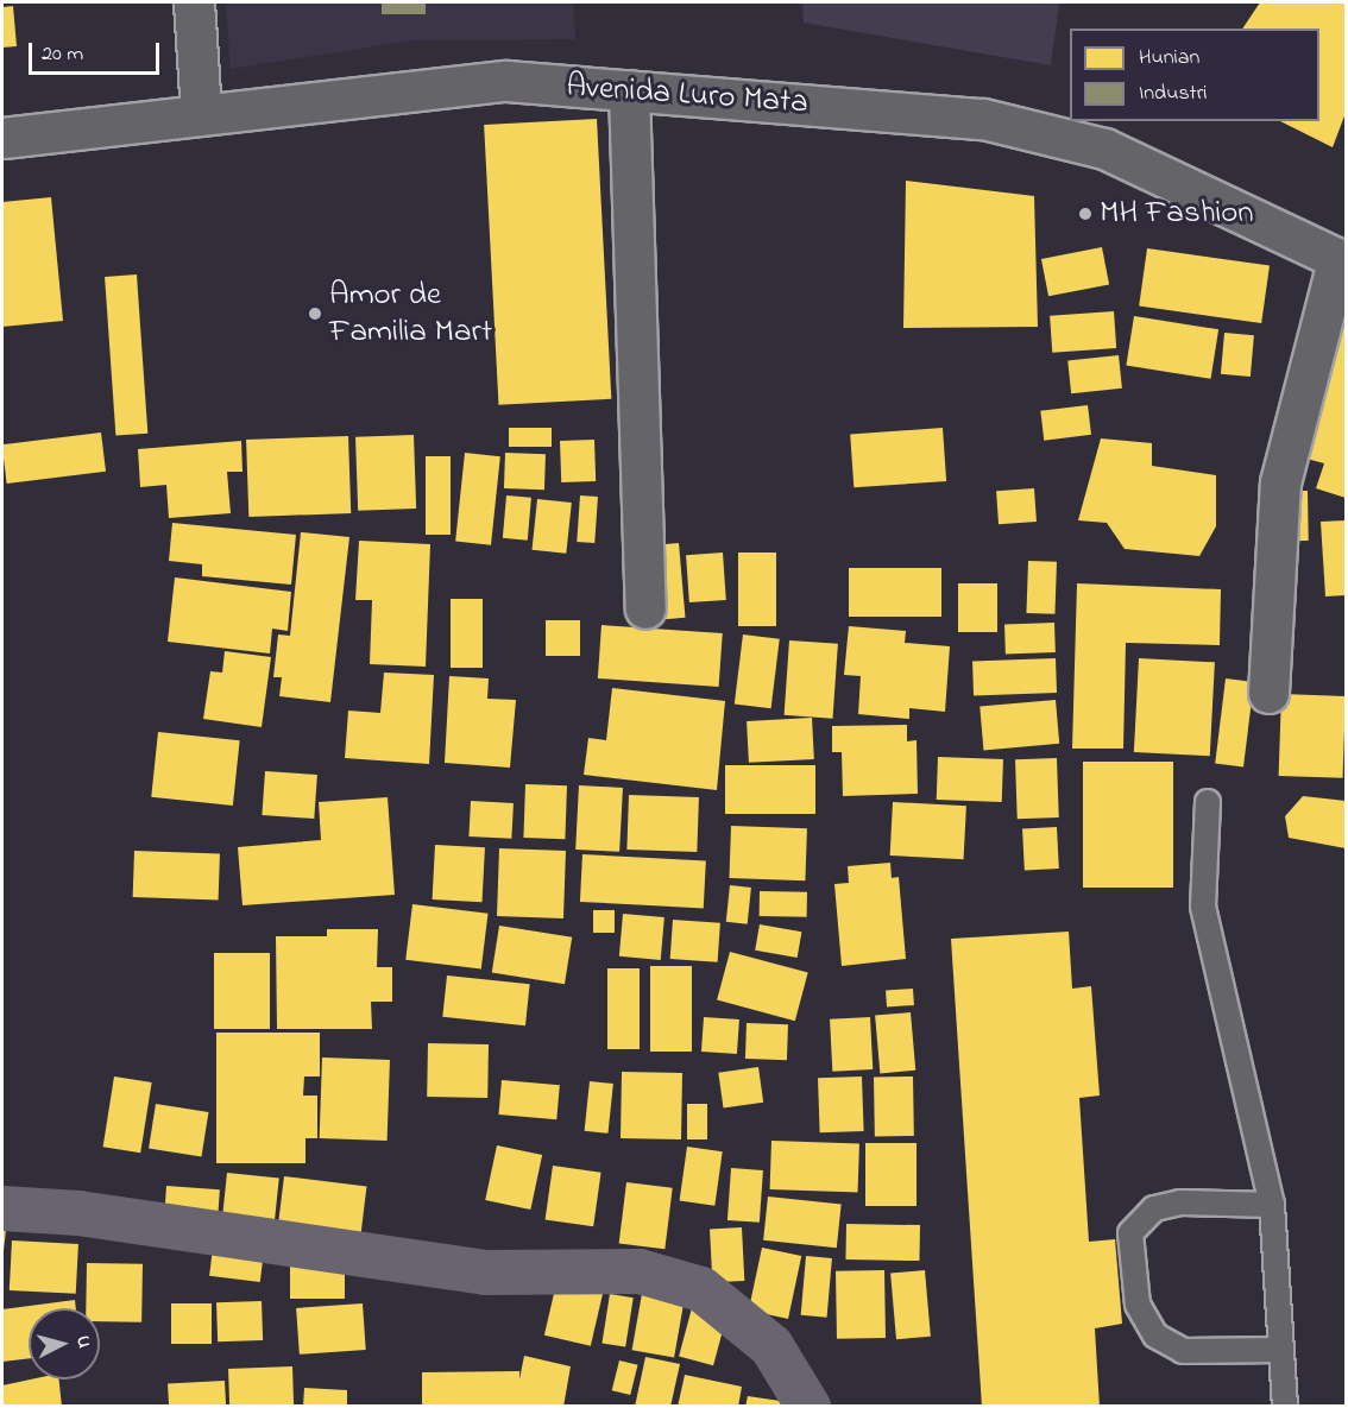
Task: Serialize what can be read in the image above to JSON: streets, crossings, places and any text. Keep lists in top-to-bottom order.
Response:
{
  "streets": {
    "main road": ["Avenida Luro Mata"]
  },
  "places": ["MH Fashion", "Amor de Familia Mart"],
  "legend": ["Hunian", "Industri"],
  "scale_bar": "20 m",
  "north": "right"
}
